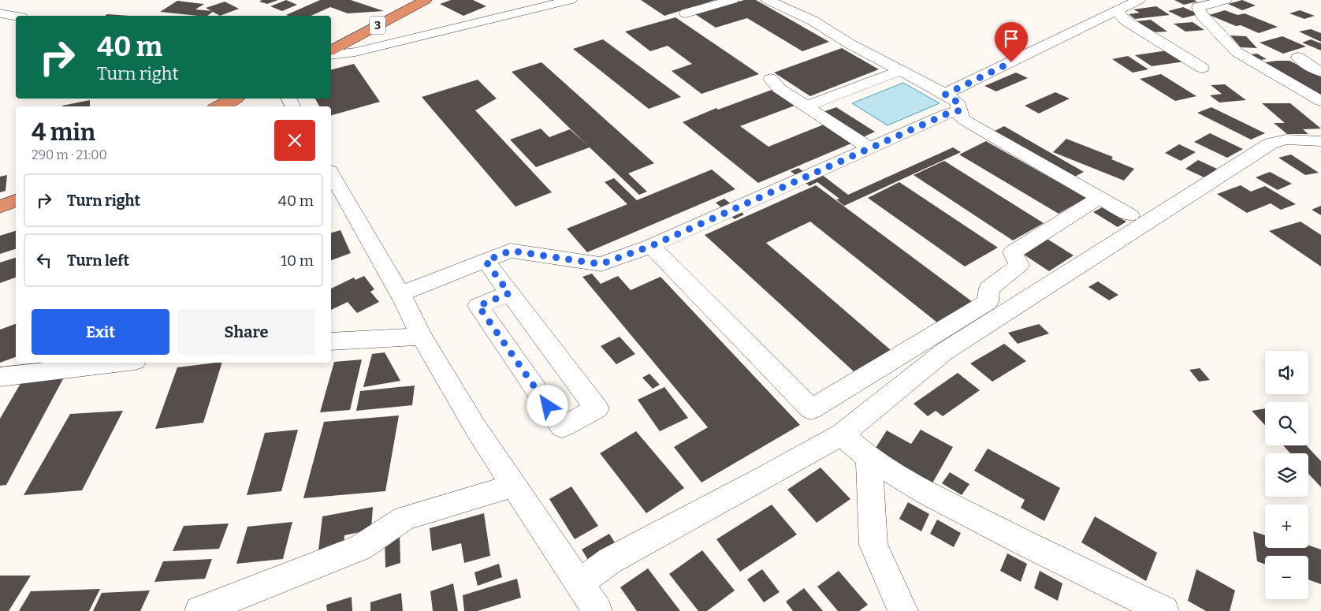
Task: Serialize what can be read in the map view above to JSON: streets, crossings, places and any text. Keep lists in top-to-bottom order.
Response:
{
  "streets": {
    "highway": ["3"]
  },
  "page": {
    "turn": ["40 m", "Turn right"],
    "heading": ["4 min", "290 m · 21:00"],
    "list": [
      {
        "name": "Turn right",
        "value": "40 m"
      },
      {
        "name": "Turn left",
        "value": "10 m"
      }
    ],
    "buttons": ["Exit", "Share"],
    "map_buttons": ["+", "−"]
  }
}
